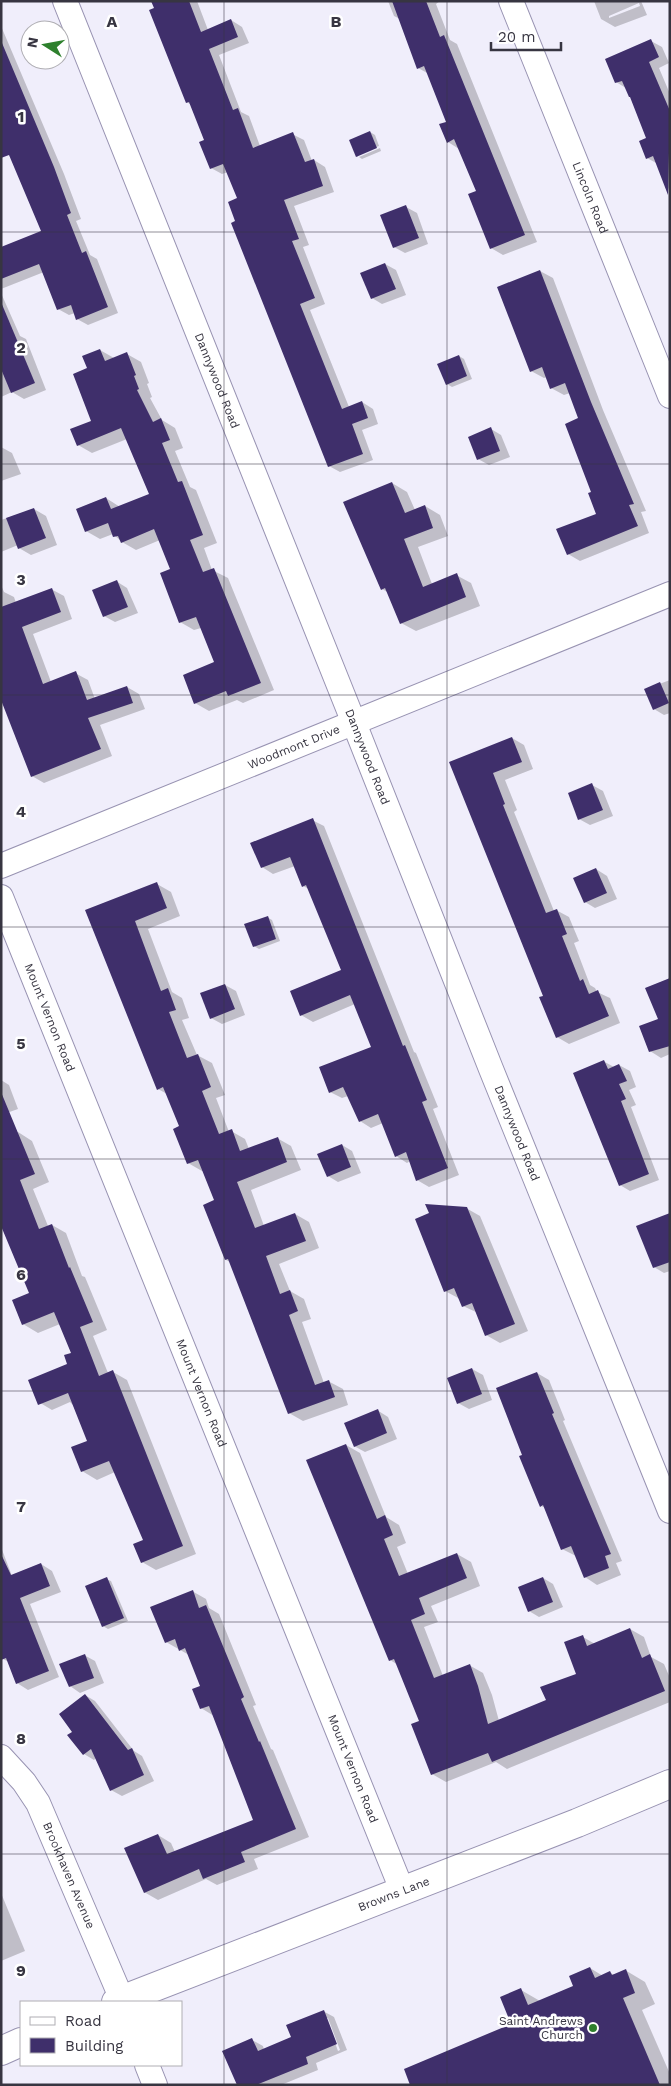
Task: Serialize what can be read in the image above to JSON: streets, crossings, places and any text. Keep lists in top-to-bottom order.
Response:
{
  "streets": {
    "street": [
      "Lincoln Road",
      "Dannywood Road",
      "Woodmont Drive",
      "Mount Vernon Road",
      "Brookhaven Avenue",
      "Browns Lane"
    ]
  },
  "crossings": [
    ["Dannywood Road", "Woodmont Drive"],
    ["Mount Vernon Road", "Browns Lane"],
    ["Brookhaven Avenue", "Browns Lane"]
  ],
  "places": ["Saint Andrews Church"],
  "legend": ["Road", "Building"],
  "scale_bar": "20 m",
  "north": "left",
  "grid": {
    "columns": ["A", "B"],
    "rows": [
      "1",
      "2",
      "3",
      "4",
      "5",
      "6",
      "7",
      "8",
      "9"
    ]
  }
}
